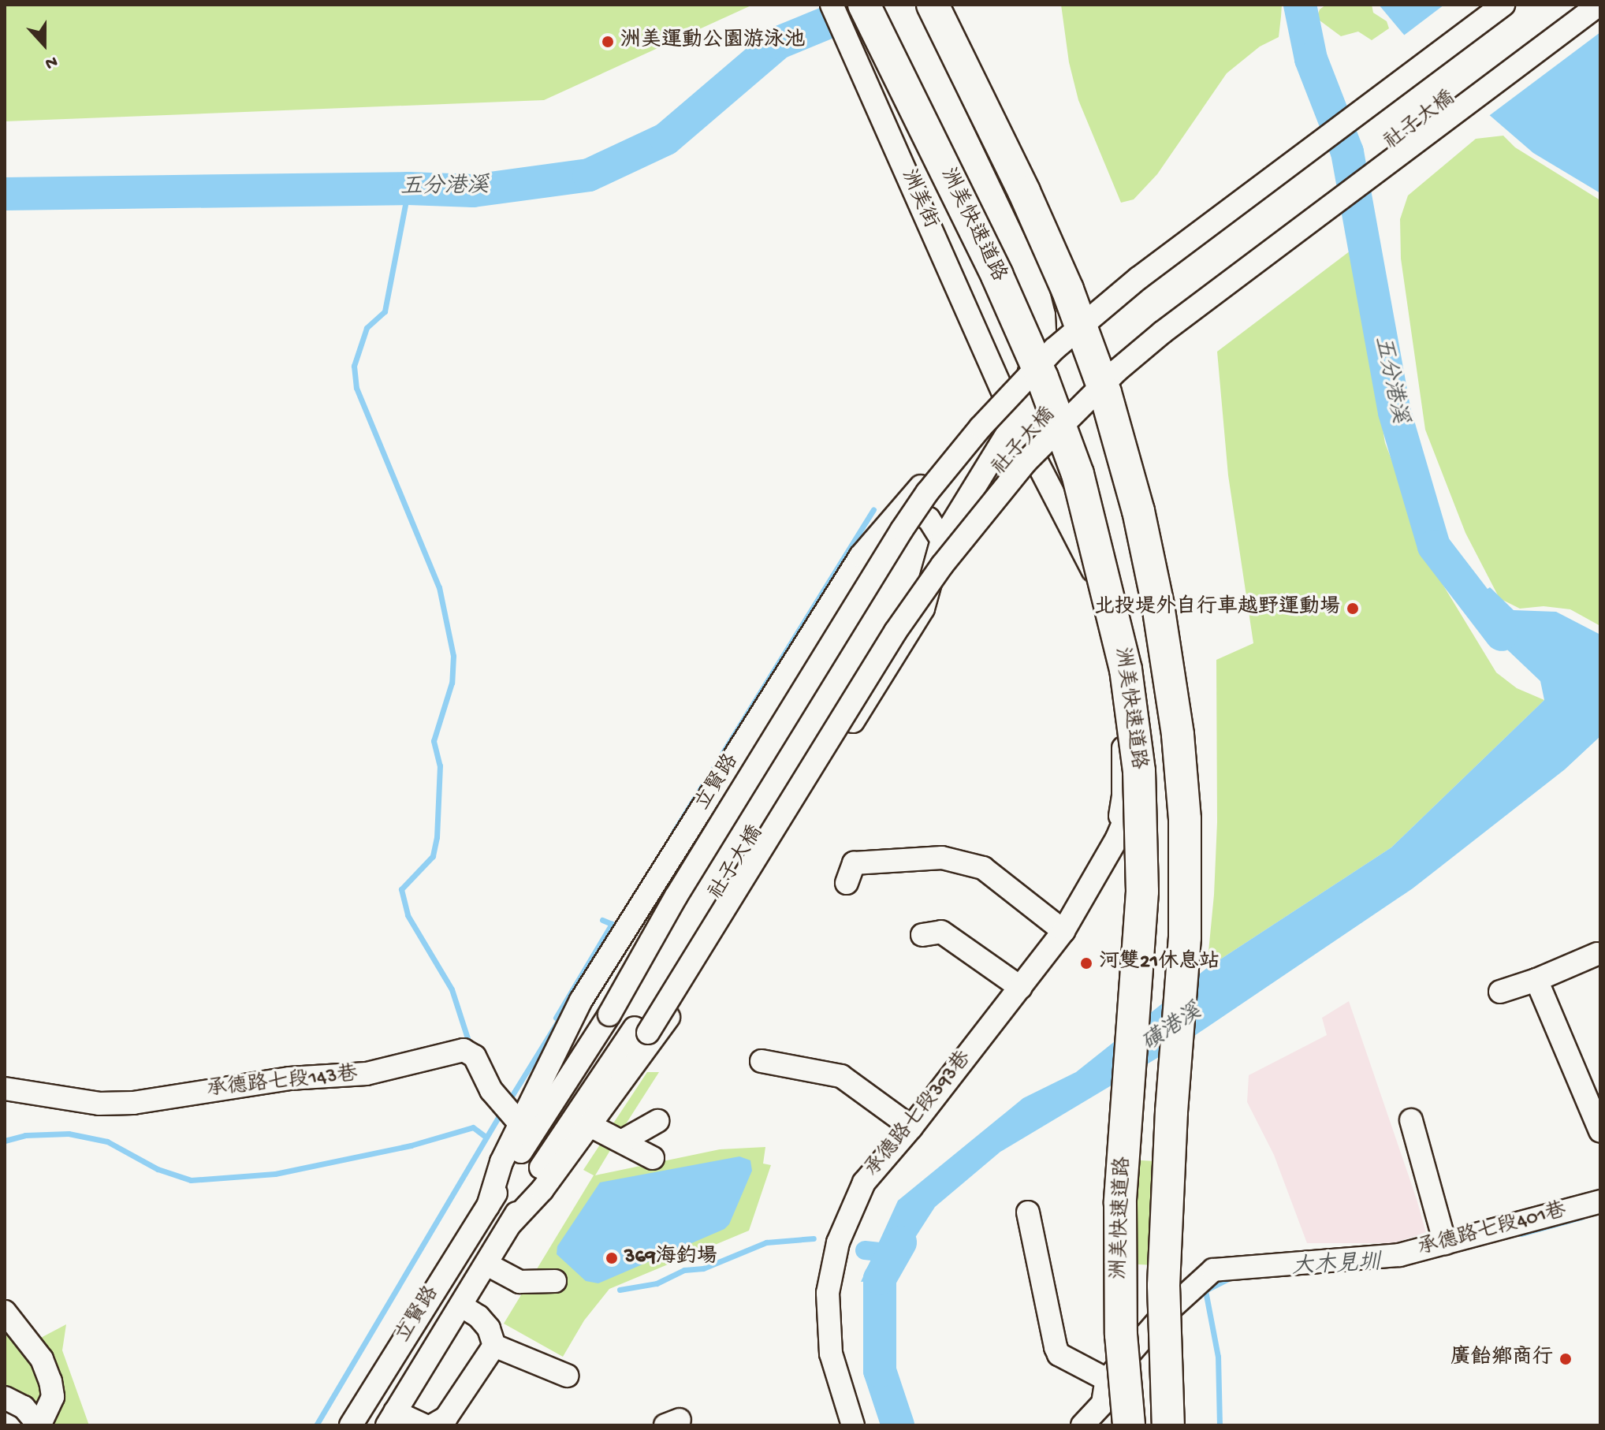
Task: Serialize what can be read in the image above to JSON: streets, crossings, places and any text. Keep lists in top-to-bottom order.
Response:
{
  "streets": {
    "highway": ["洲美快速道路"],
    "street": [
      "社子大橋",
      "洲美街",
      "立賢路",
      "承德路七段143巷",
      "承德路七段393巷",
      "承德路七段401巷"
    ]
  },
  "crossings": [
    ["社子大橋", "立賢路"],
    ["洲美街", "立賢路"],
    ["洲美街", "承德路七段393巷"],
    ["立賢路", "承德路七段143巷"],
    ["立賢路", "承德路七段393巷"]
  ],
  "water": ["五分港溪", "磺港溪", "大木見圳"],
  "places": [
    "洲美運動公園游泳池",
    "北投堤外自行車越野運動場",
    "河雙21休息站",
    "369海釣場",
    "廣飴鄉商行"
  ],
  "north": "bottom"
}
